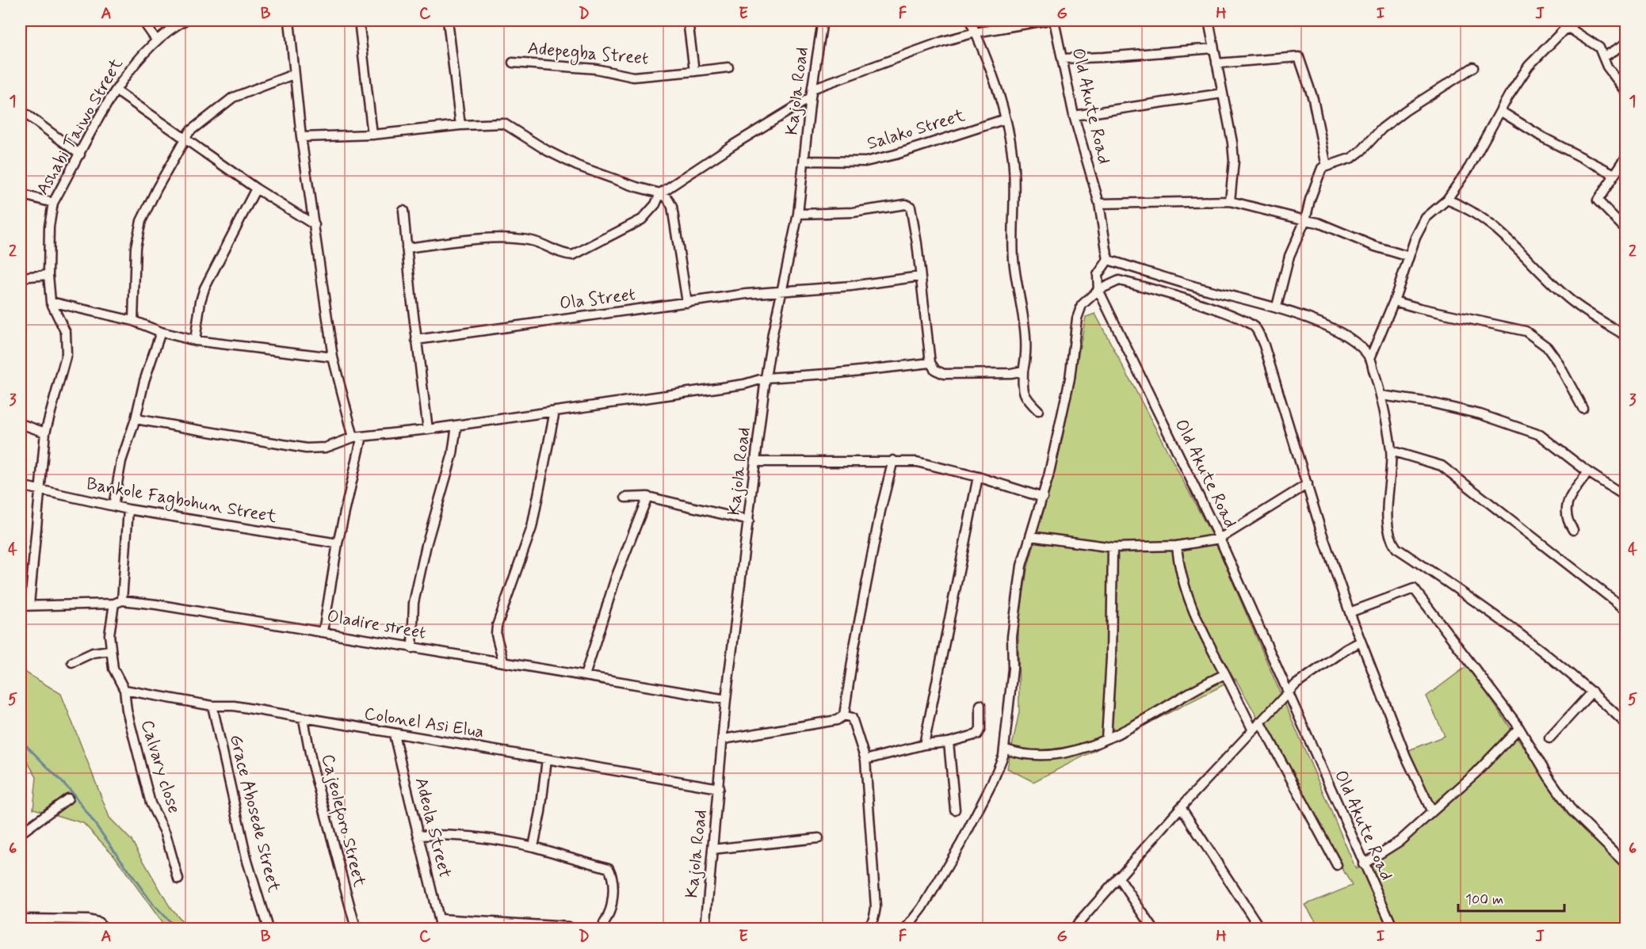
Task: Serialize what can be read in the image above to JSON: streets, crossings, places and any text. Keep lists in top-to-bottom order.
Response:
{
  "streets": {
    "street": [
      "Adepegba Street",
      "Kajola Road",
      "Old Akute Road",
      "Ashabi Taiwo Street",
      "Salako Street",
      "Ola Street",
      "Bankole Fagbohun Street",
      "Oladire street",
      "Colonel Asi Elua",
      "Calvary close",
      "Grace Abosede Street",
      "Cajeoleforo Street",
      "Adeola Street"
    ]
  },
  "crossings": [
    ["Kajola Road", "Salako Street"],
    ["Kajola Road", "Ola Street"],
    ["Kajola Road", "Oladire street"],
    ["Kajola Road", "Colonel Asi Elua"],
    ["Ashabi Taiwo Street", "Bankole Fagbohun Street"],
    ["Ashabi Taiwo Street", "Oladire street"],
    ["Colonel Asi Elua", "Calvary close"],
    ["Colonel Asi Elua", "Grace Abosede Street"],
    ["Colonel Asi Elua", "Cajeoleforo Street"],
    ["Colonel Asi Elua", "Adeola Street"]
  ],
  "scale_bar": "100 m",
  "grid": {
    "columns": [
      "A",
      "B",
      "C",
      "D",
      "E",
      "F",
      "G",
      "H",
      "I",
      "J"
    ],
    "rows": [
      "1",
      "2",
      "3",
      "4",
      "5",
      "6"
    ]
  }
}
